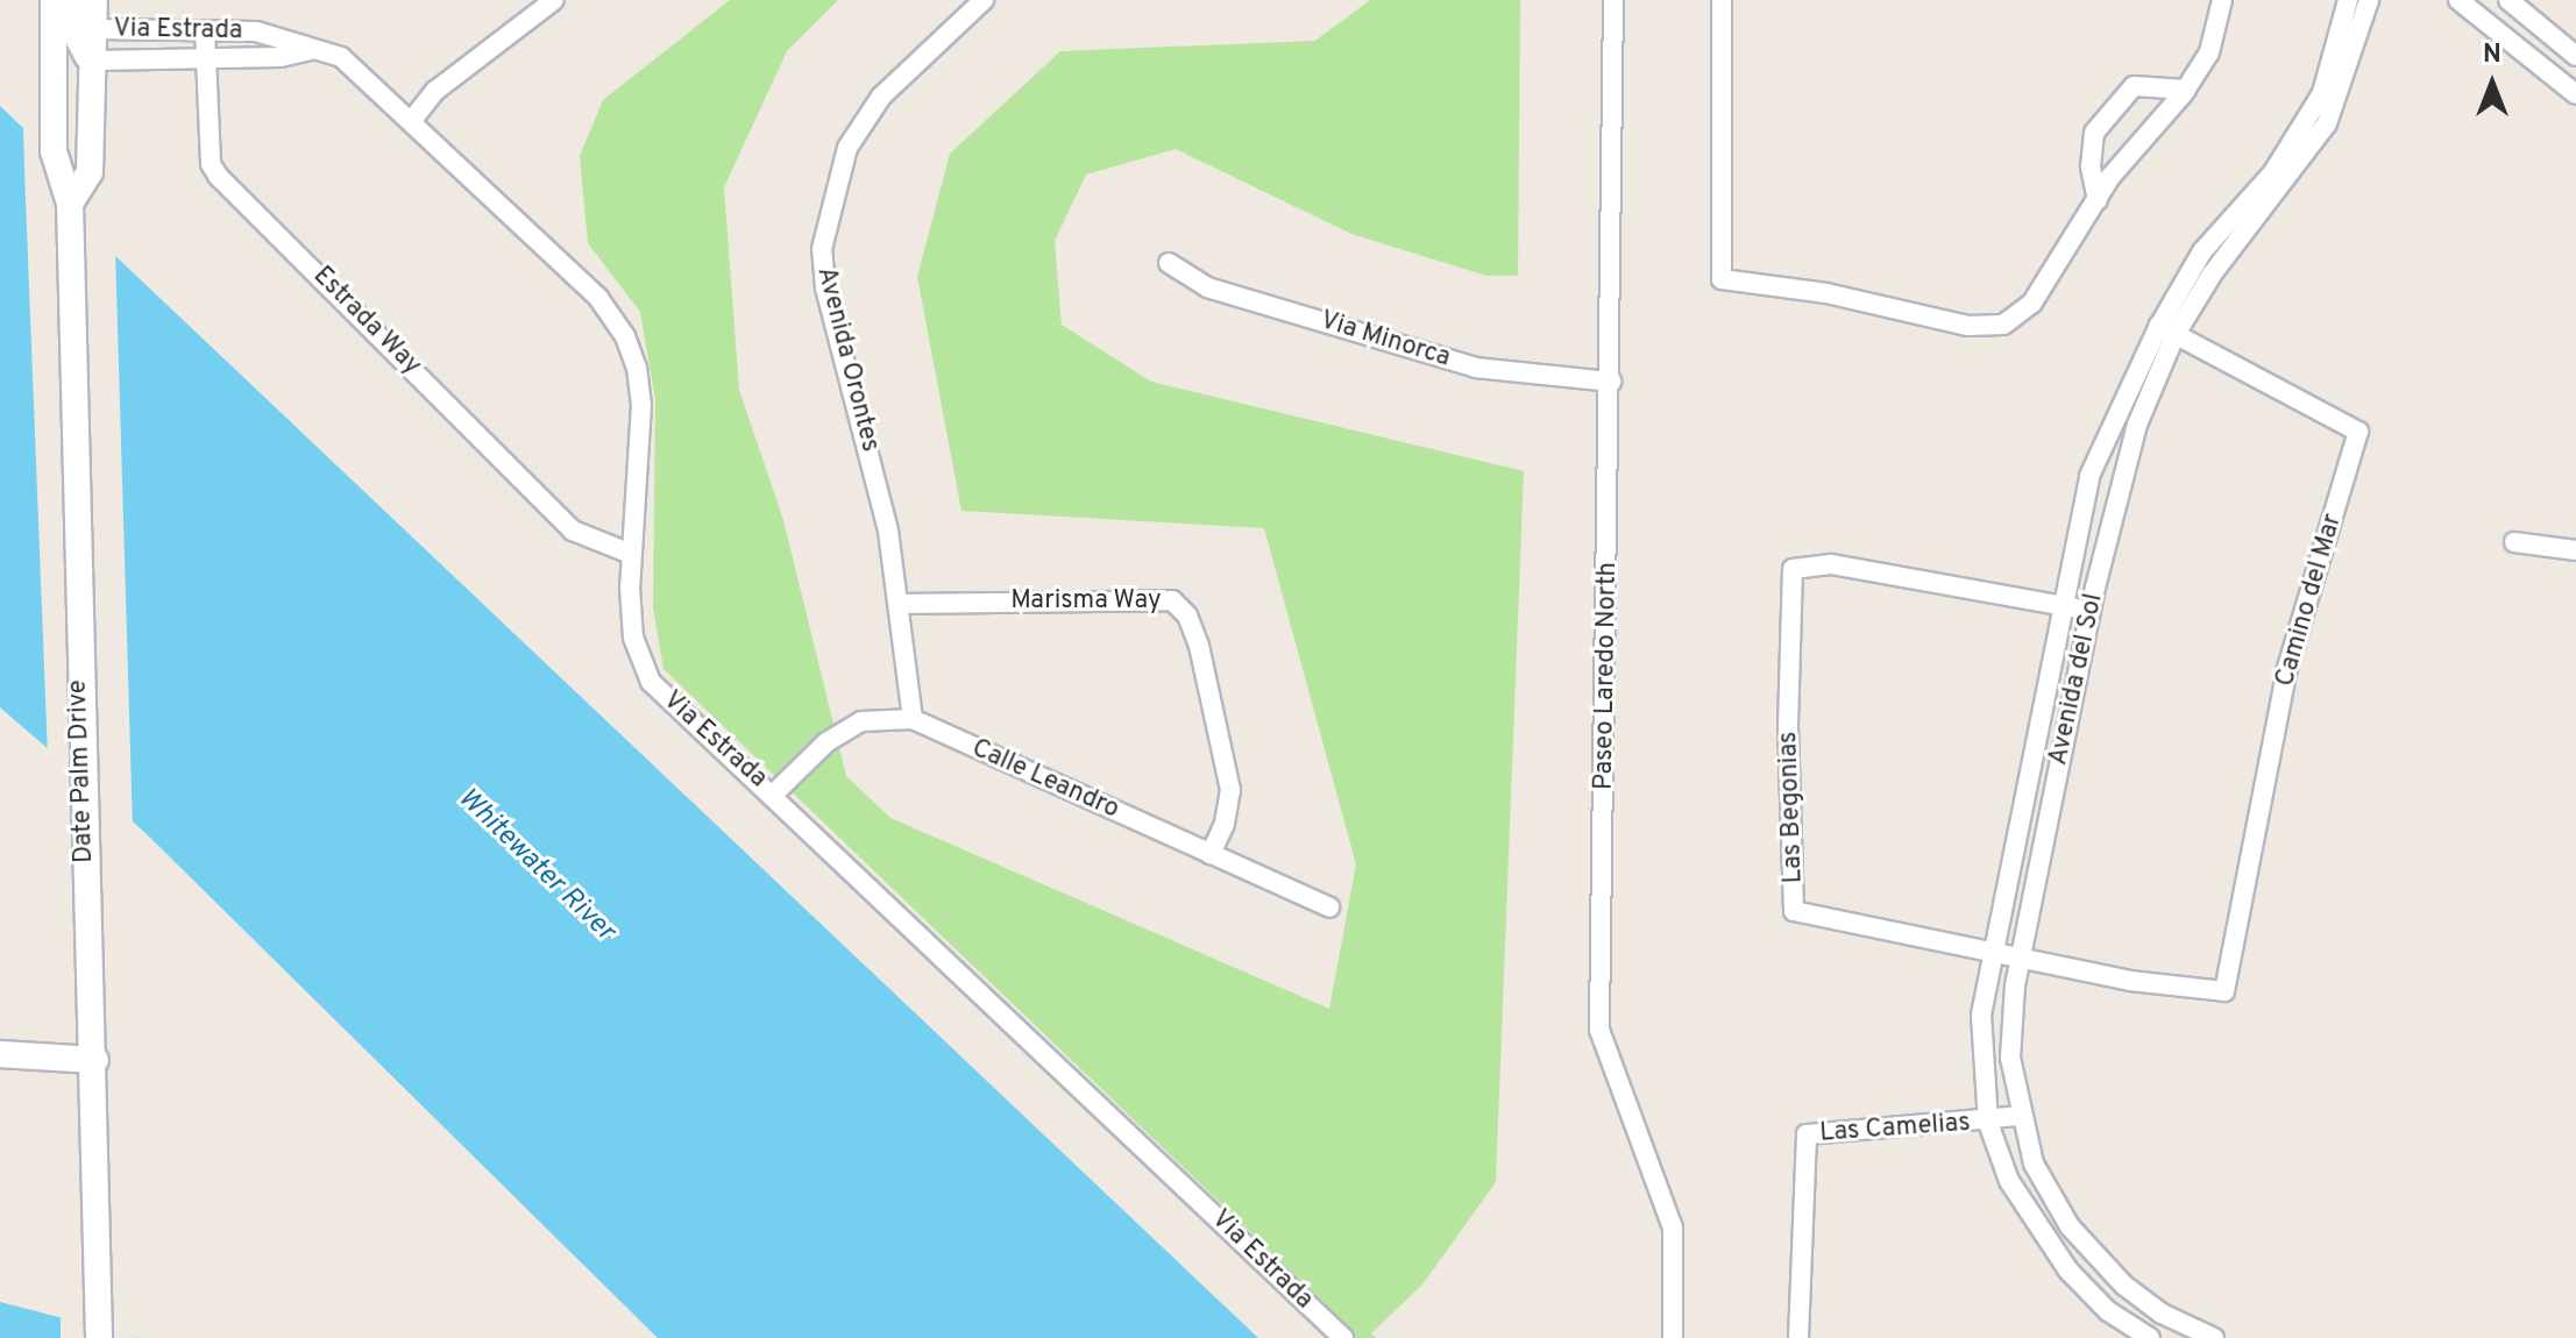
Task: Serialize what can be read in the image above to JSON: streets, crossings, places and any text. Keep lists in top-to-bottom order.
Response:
{
  "streets": {
    "main road": ["Date Palm Drive"],
    "street": [
      "Via Estrada",
      "Estrada Way",
      "Via Minorca",
      "Avenida Orontes",
      "Camino del Mar",
      "Marisma Way",
      "Paseo Laredo North",
      "Avenida del Sol",
      "Calle Leandro",
      "Las Begonias",
      "Las Camelias"
    ]
  },
  "crossings": [
    ["Via Estrada", "Estrada Way"],
    ["Via Estrada", "Date Palm Drive"],
    ["Via Estrada", "Calle Leandro"],
    ["Via Minorca", "Paseo Laredo North"],
    ["Avenida Orontes", "Marisma Way"],
    ["Avenida Orontes", "Calle Leandro"],
    ["Camino del Mar", "Avenida del Sol"],
    ["Camino del Mar", "Las Begonias"],
    ["Marisma Way", "Calle Leandro"],
    ["Avenida del Sol", "Las Begonias"],
    ["Avenida del Sol", "Las Camelias"]
  ],
  "water": ["Whitewater River"],
  "north": "top"
}
